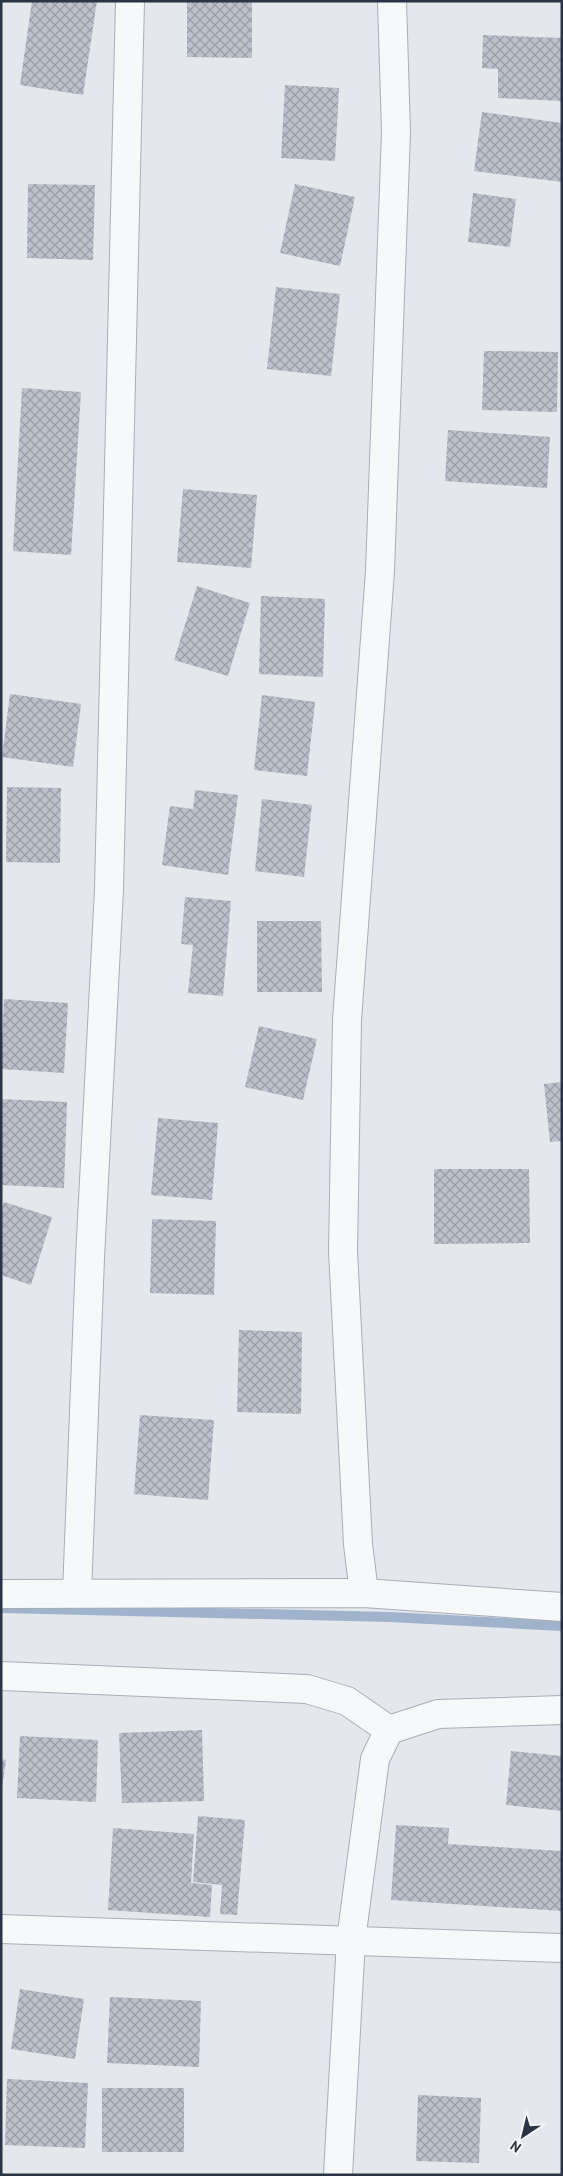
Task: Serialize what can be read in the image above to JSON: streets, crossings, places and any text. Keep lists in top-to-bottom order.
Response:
{
  "north": "bottom left"
}
